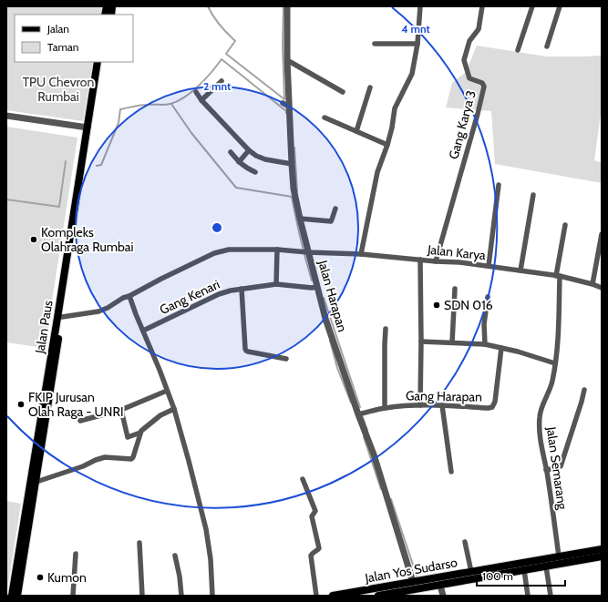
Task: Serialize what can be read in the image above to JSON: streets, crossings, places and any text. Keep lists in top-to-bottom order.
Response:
{
  "streets": {
    "main road": ["Jalan Paus", "Jalan Yos Sudarso"],
    "street": [
      "Gang Karya 3",
      "Jalan Karya",
      "Jalan Harapan",
      "Gang Kenari",
      "Gang Harapan",
      "Jalan Semarang"
    ]
  },
  "crossings": [
    ["Gang Karya 3", "Jalan Karya"],
    ["Jalan Karya", "Jalan Harapan"],
    ["Jalan Karya", "Jalan Paus"],
    ["Jalan Karya", "Jalan Semarang"],
    ["Jalan Harapan", "Gang Kenari"],
    ["Jalan Harapan", "Gang Harapan"],
    ["Jalan Harapan", "Jalan Yos Sudarso"],
    ["Jalan Semarang", "Jalan Yos Sudarso"]
  ],
  "parks": ["TPU Chevron Rumbai"],
  "places": [
    "Kompleks Olahraga Rumbai",
    "SDN 016",
    "FKIP Jurusan Olah Raga - UNRI",
    "Kumon"
  ],
  "legend": ["Jalan", "Taman"],
  "scale_bar": "100 m",
  "rings": ["4 mnt", "2 mnt"]
}
